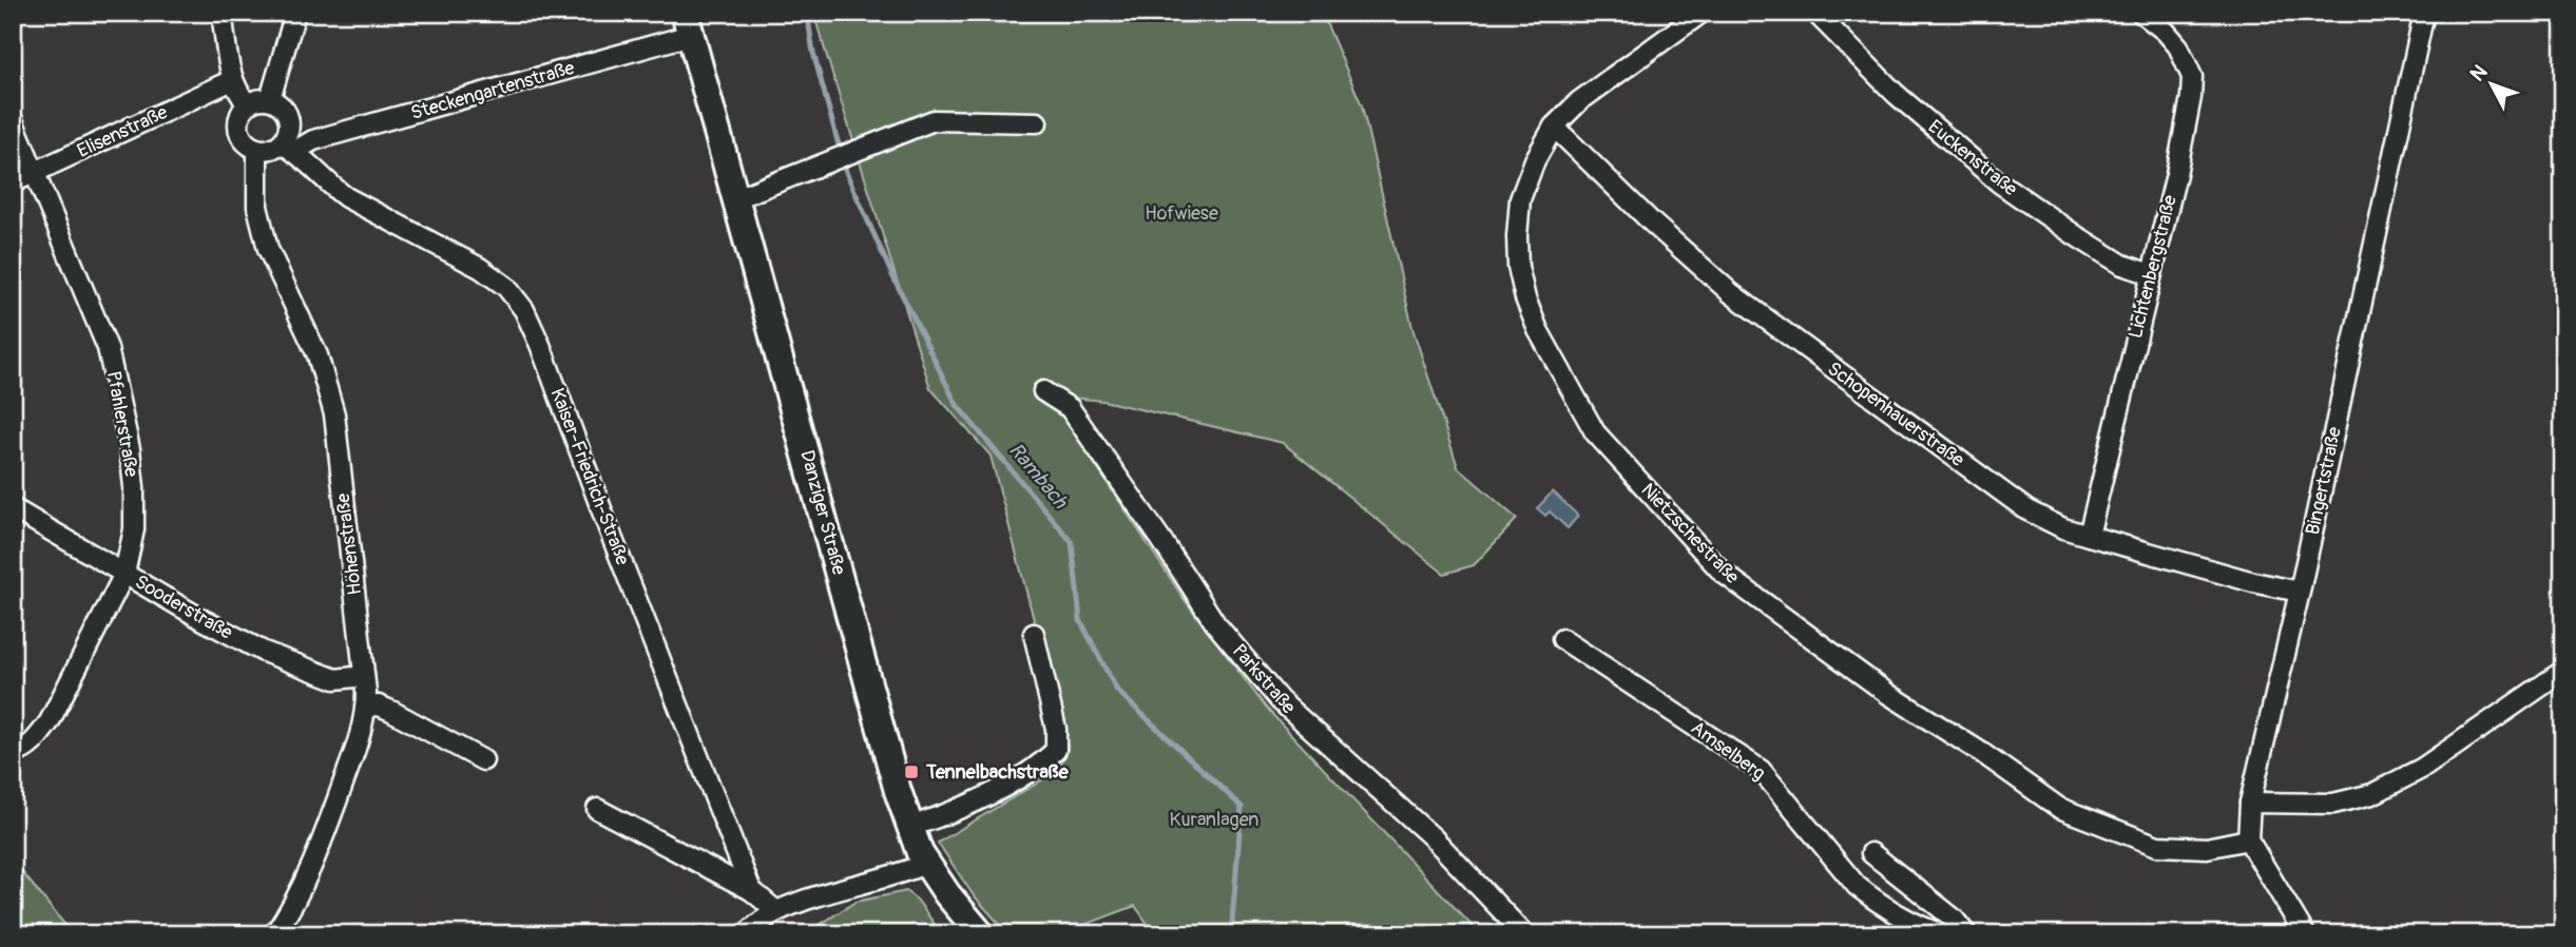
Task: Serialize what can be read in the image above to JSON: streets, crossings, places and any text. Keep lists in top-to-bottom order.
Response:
{
  "streets": {
    "main road": ["Danziger Straße"],
    "street": [
      "Steckengartenstraße",
      "Elisenstraße",
      "Euckenstraße",
      "Lichtenbergstraße",
      "Schopenhauerstraße",
      "Pfahlerstraße",
      "Kaiser-Friedrich-Straße",
      "Bingertstraße",
      "Nietzschestraße",
      "Höhenstraße",
      "Sooderstraße",
      "Parkstraße",
      "Amselberg"
    ]
  },
  "crossings": [
    ["Steckengartenstraße", "Kaiser-Friedrich-Straße"],
    ["Steckengartenstraße", "Danziger Straße"],
    ["Steckengartenstraße", "Höhenstraße"],
    ["Elisenstraße", "Pfahlerstraße"],
    ["Euckenstraße", "Lichtenbergstraße"],
    ["Lichtenbergstraße", "Schopenhauerstraße"],
    ["Schopenhauerstraße", "Bingertstraße"],
    ["Schopenhauerstraße", "Nietzschestraße"],
    ["Pfahlerstraße", "Sooderstraße"],
    ["Kaiser-Friedrich-Straße", "Höhenstraße"],
    ["Bingertstraße", "Nietzschestraße"],
    ["Höhenstraße", "Sooderstraße"]
  ],
  "water": ["Rambach"],
  "parks": ["Hofwiese", "Kuranlagen"],
  "places": {
    "transit": ["Tennelbachstraße"]
  },
  "north": "top left"
}
